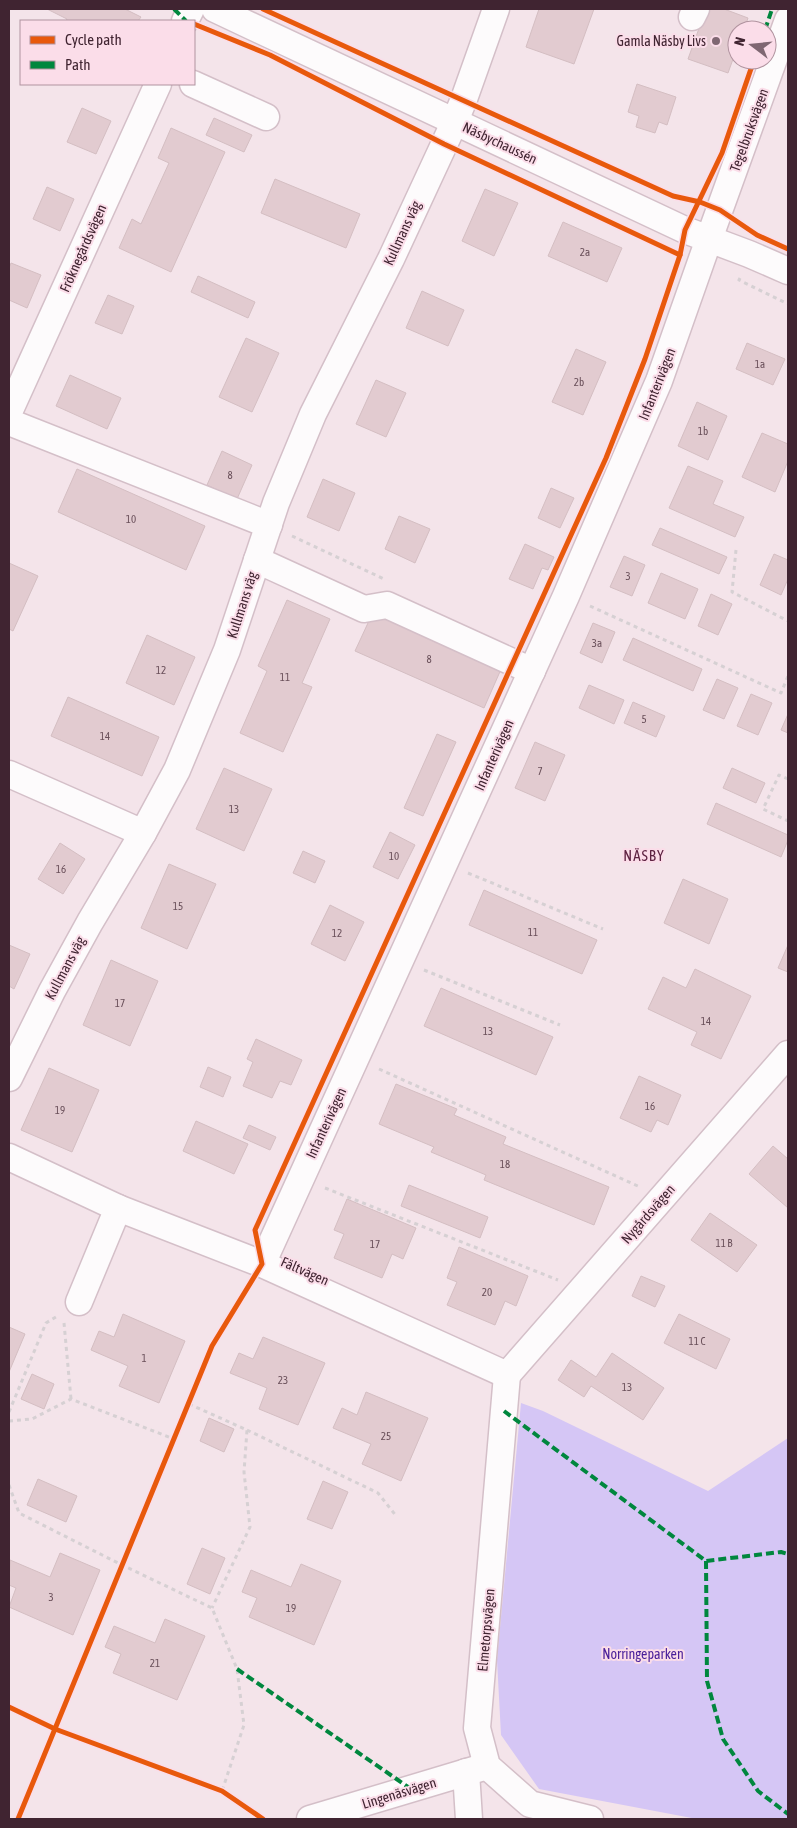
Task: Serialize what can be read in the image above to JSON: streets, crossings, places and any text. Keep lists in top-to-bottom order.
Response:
{
  "streets": {
    "street": [
      "Tegelbruksvägen",
      "Näsbychaussén",
      "Kullmans väg",
      "Fröknegårdsvägen",
      "Infanterivägen",
      "Nygårdsvägen",
      "Fältvägen",
      "Elmetorpsvägen",
      "Lingenäsvägen"
    ]
  },
  "crossings": [
    ["Tegelbruksvägen", "Näsbychaussén"],
    ["Tegelbruksvägen", "Infanterivägen"],
    ["Näsbychaussén", "Kullmans väg"],
    ["Näsbychaussén", "Infanterivägen"],
    ["Infanterivägen", "Fältvägen"],
    ["Nygårdsvägen", "Fältvägen"],
    ["Nygårdsvägen", "Elmetorpsvägen"],
    ["Fältvägen", "Elmetorpsvägen"],
    ["Elmetorpsvägen", "Lingenäsvägen"]
  ],
  "districts": ["NÄSBY"],
  "parks": ["Norringeparken"],
  "places": ["Gamla Näsby Livs"],
  "house_numbers": [
    "2a",
    "1a",
    "2b",
    "1b",
    "8",
    "10",
    "3",
    "3a",
    "8",
    "12",
    "11",
    "5",
    "14",
    "7",
    "13",
    "10",
    "16",
    "15",
    "11",
    "12",
    "17",
    "14",
    "13",
    "16",
    "19",
    "18",
    "11 B",
    "17",
    "20",
    "11 C",
    "1",
    "23",
    "13",
    "25",
    "3",
    "19",
    "21"
  ],
  "legend": ["Cycle path", "Path"],
  "north": "left"
}
